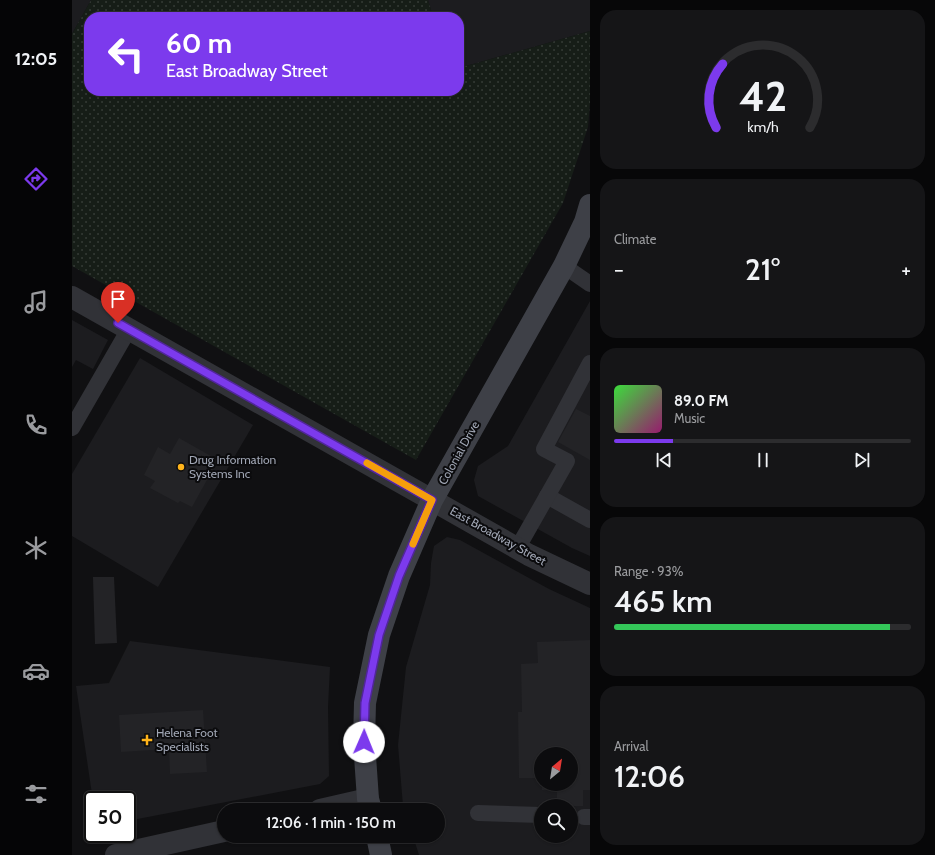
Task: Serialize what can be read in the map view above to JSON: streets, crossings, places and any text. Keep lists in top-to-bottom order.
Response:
{
  "streets": {
    "main road": ["Colonial Drive"],
    "street": ["East Broadway Street"]
  },
  "crossings": [
    ["Colonial Drive", "East Broadway Street"]
  ],
  "places": {
    "other": ["Drug Information Systems Inc"],
    "health": ["Helena Foot Specialists"]
  },
  "north": "top right",
  "page": {
    "tabs": "12:05",
    "turn": ["60 m", "East Broadway Street"],
    "tile": [
      "Climate",
      ["Range · 93%", "465 km"],
      ["Arrival", "12:06"]
    ],
    "heat": ["−", "21°", "+"],
    "song": ["89.0 FM", "Music"],
    "limit": "50",
    "trip": "12:06 · 1 min · 150 m",
    "gauge": ["42", "km/h"]
  }
}
